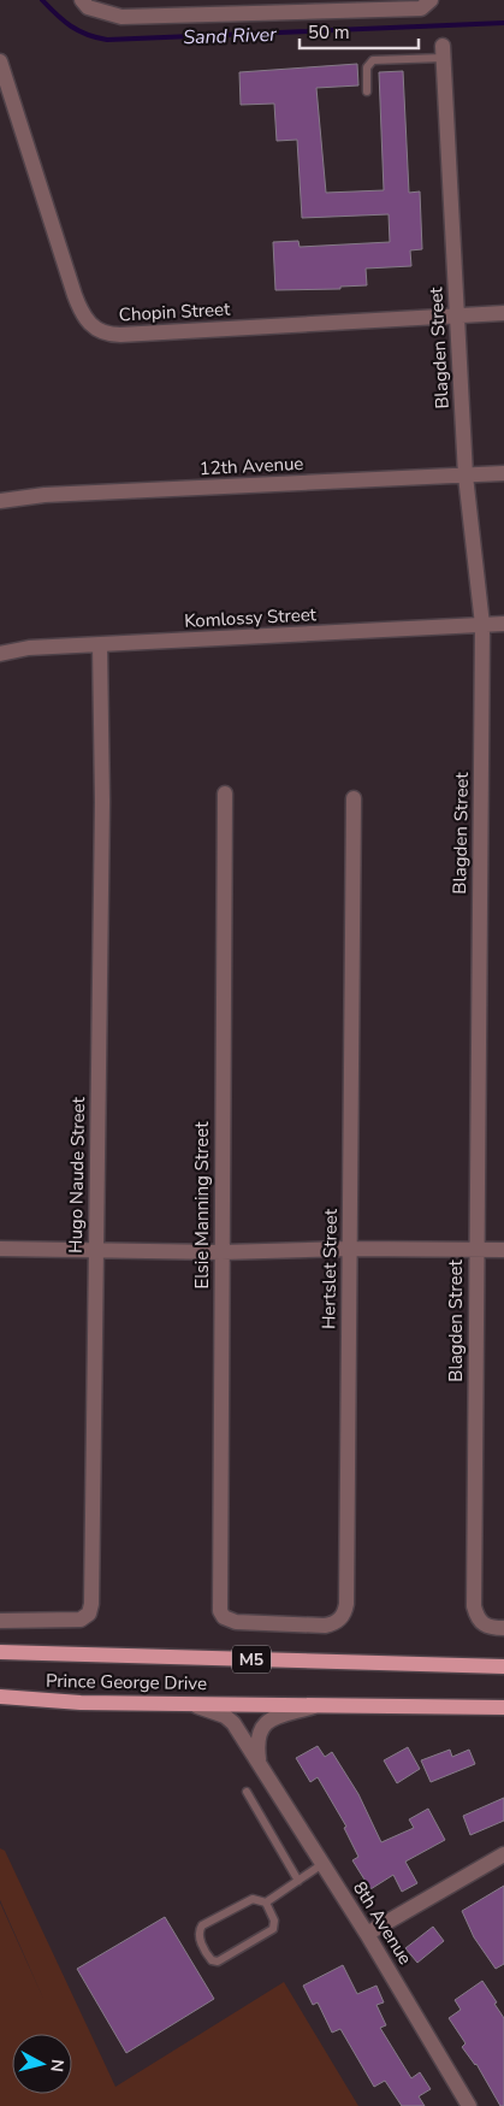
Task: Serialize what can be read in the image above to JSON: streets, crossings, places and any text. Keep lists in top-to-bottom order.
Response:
{
  "streets": {
    "main road": ["M5", "Prince George Drive"],
    "street": [
      "Chopin Street",
      "Blagden Street",
      "12th Avenue",
      "Komlossy Street",
      "Hugo Naude Street",
      "Elsie Manning Street",
      "Hertslet Street",
      "8th Avenue"
    ]
  },
  "crossings": [
    ["Chopin Street", "Blagden Street"],
    ["Blagden Street", "12th Avenue"],
    ["Blagden Street", "Komlossy Street"],
    ["Komlossy Street", "Hugo Naude Street"],
    ["Elsie Manning Street", "Hertslet Street"],
    ["Prince George Drive", "8th Avenue"]
  ],
  "water": ["Sand River"],
  "scale_bar": "50 m",
  "north": "right"
}
